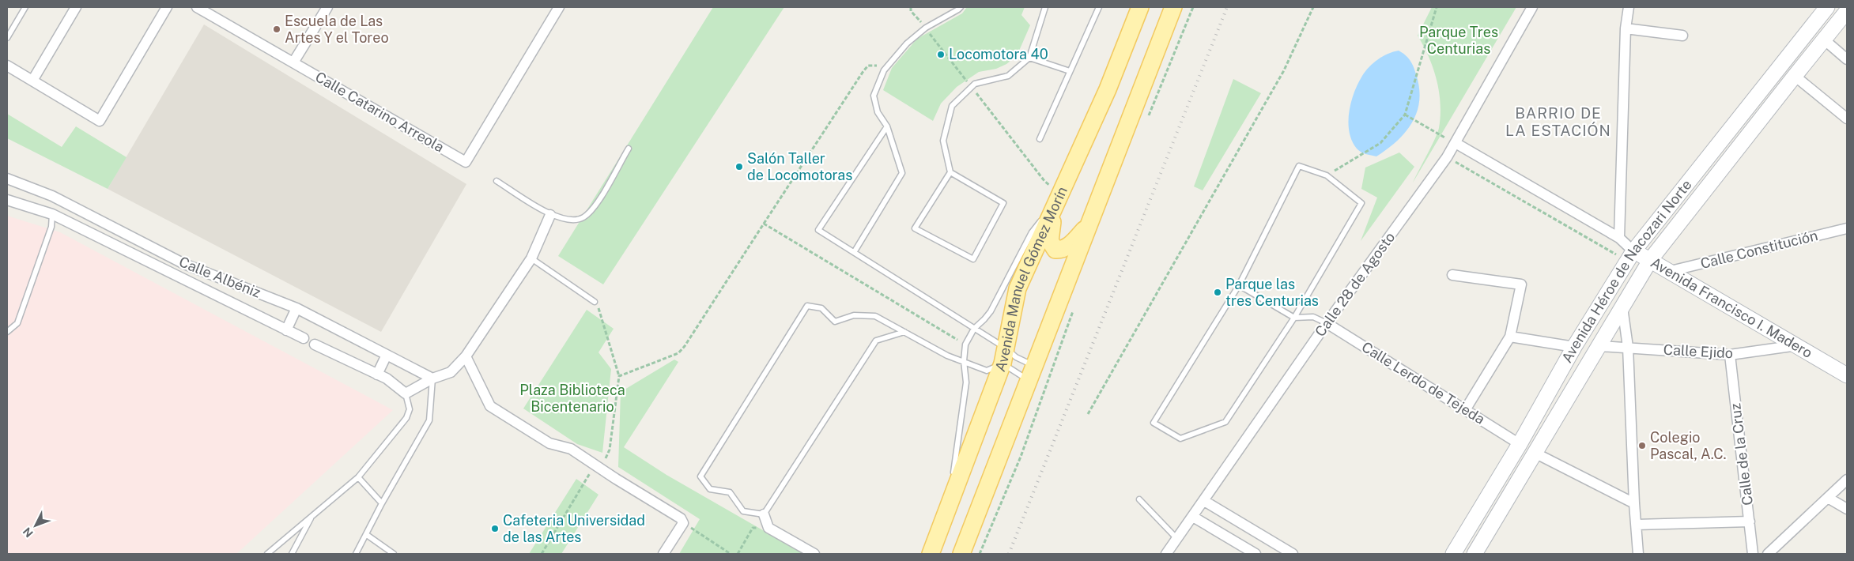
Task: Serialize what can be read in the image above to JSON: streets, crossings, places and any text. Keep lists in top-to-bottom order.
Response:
{
  "streets": {
    "main road": ["Avenida Héroe de Nacozari Norte", "Avenida Manuel Gómez Morín", "Avenida Francisco I. Madero"],
    "street": [
      "Calle Catarino Arreola",
      "Calle Constitución",
      "Calle Albéniz",
      "Calle 28 de Agosto",
      "Calle Ejido",
      "Calle Lerdo de Tejeda",
      "Calle de la Cruz"
    ]
  },
  "crossings": [
    ["Calle Constitución", "Avenida Francisco I. Madero"],
    ["Avenida Héroe de Nacozari Norte", "Avenida Francisco I. Madero"],
    ["Avenida Héroe de Nacozari Norte", "Calle Ejido"],
    ["Avenida Héroe de Nacozari Norte", "Calle Lerdo de Tejeda"],
    ["Calle 28 de Agosto", "Avenida Francisco I. Madero"],
    ["Calle 28 de Agosto", "Calle Lerdo de Tejeda"],
    ["Avenida Francisco I. Madero", "Calle Ejido"],
    ["Calle Ejido", "Calle de la Cruz"]
  ],
  "districts": ["BARRIO DE LA ESTACIÓN"],
  "parks": ["Parque Tres Centurias", "Plaza Biblioteca Bicentenario"],
  "places": [
    "Escuela de Las Artes Y el Toreo",
    "Locomotora 40",
    "Salón Taller de Locomotoras",
    "Parque las tres Centurias",
    "Colegio Pascal, A.C.",
    "Cafeteria Universidad de las Artes"
  ],
  "north": "bottom left"
}
